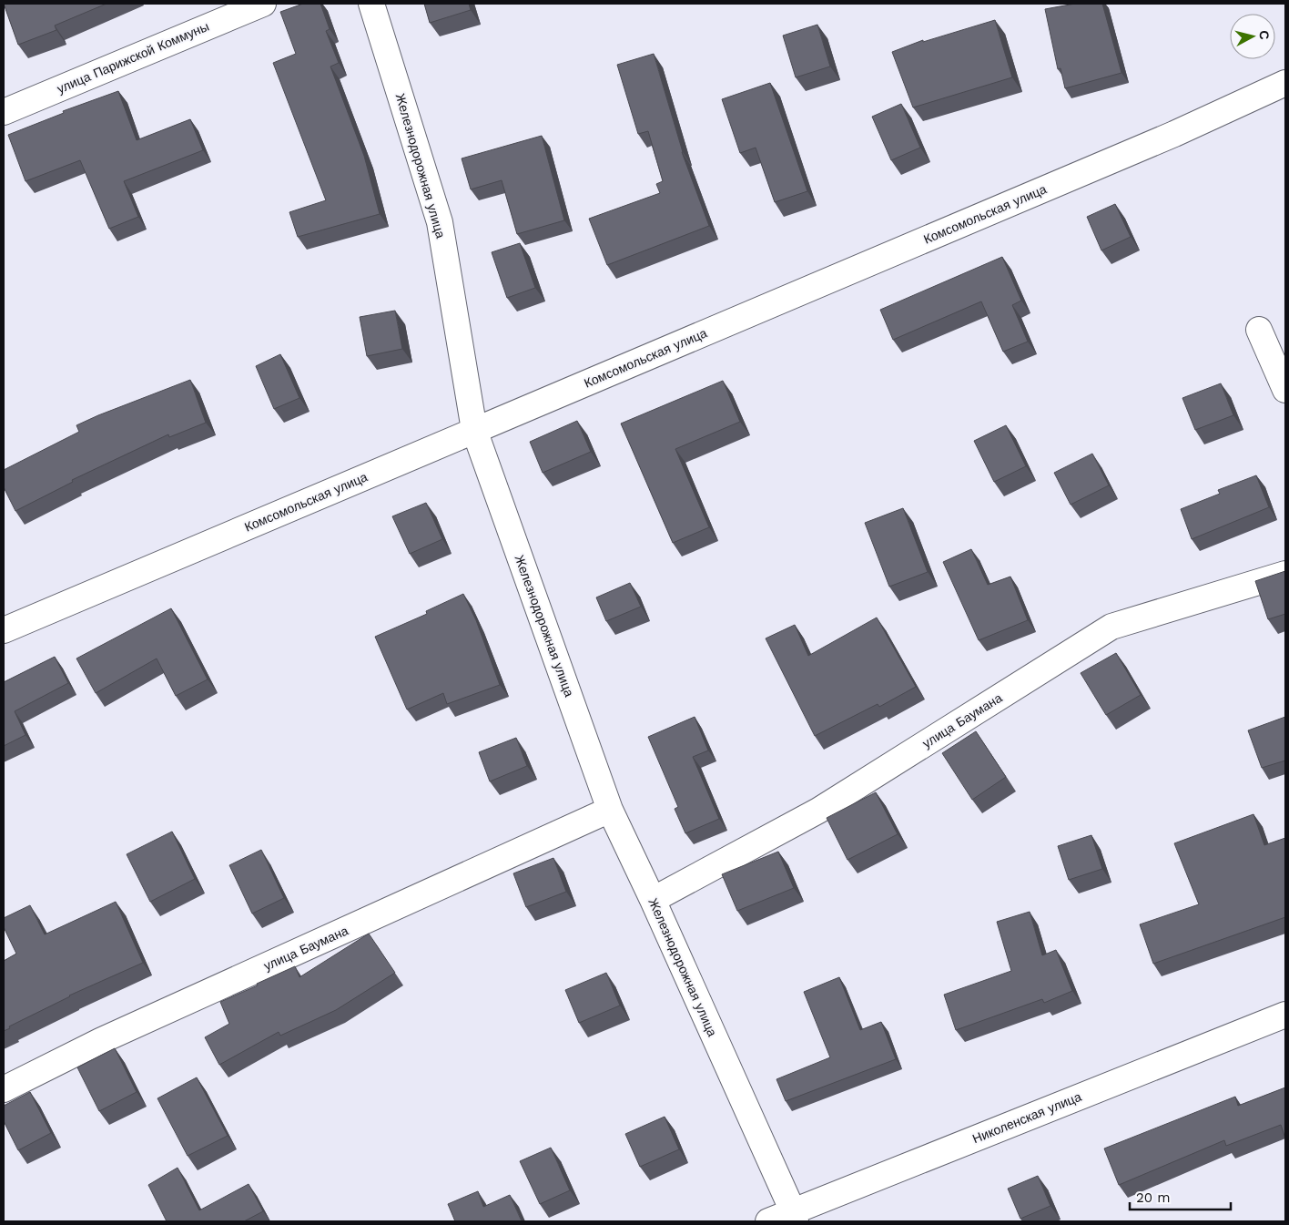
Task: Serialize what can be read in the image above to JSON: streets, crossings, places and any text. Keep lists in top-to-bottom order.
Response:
{
  "streets": {
    "street": [
      "улица Парижской Коммуны",
      "Железнодорожная улица",
      "Комсомольская улица",
      "улица Баумана",
      "Николенская улица"
    ]
  },
  "crossings": [
    ["Железнодорожная улица", "Комсомольская улица"],
    ["Железнодорожная улица", "улица Баумана"],
    ["Железнодорожная улица", "Николенская улица"]
  ],
  "scale_bar": "20 m",
  "north": "right"
}
